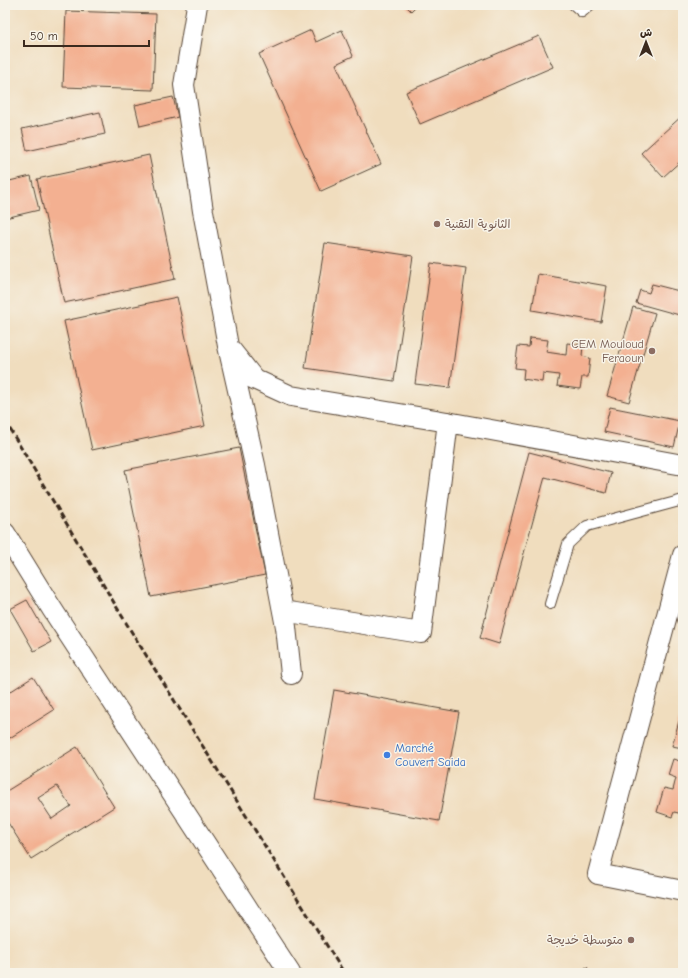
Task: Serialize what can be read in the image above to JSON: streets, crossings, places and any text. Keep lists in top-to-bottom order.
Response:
{
  "places": [
    "الثانوية التقنية",
    "CEM Mouloud Feraoun",
    "Marché Couvert Saida",
    "متوسطة خديجة"
  ],
  "scale_bar": "50 m",
  "north": "top"
}
